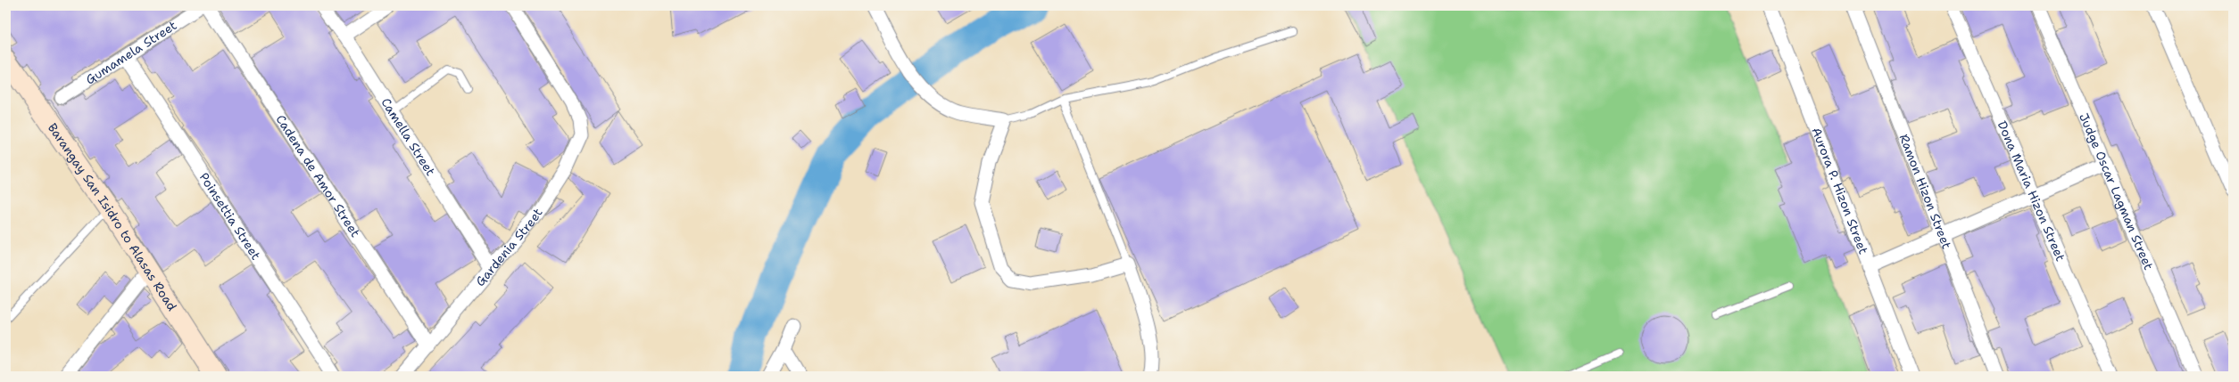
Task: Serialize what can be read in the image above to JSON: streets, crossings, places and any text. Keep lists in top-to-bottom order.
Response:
{
  "streets": {
    "street": [
      "Gumamela Street",
      "Camella Street",
      "Cadena de Amor Street",
      "Ramon Hizon Street",
      "Aurora P. Hizon Street",
      "Dona Maria Hizon Street",
      "Judge Oscar Lagman Street",
      "Barangay San Isidro to Alasas Road",
      "Poinsettia Street",
      "Gardenia Street"
    ]
  },
  "crossings": [
    ["Gumamela Street", "Poinsettia Street"],
    ["Camella Street", "Gardenia Street"],
    ["Cadena de Amor Street", "Gardenia Street"]
  ]
}
